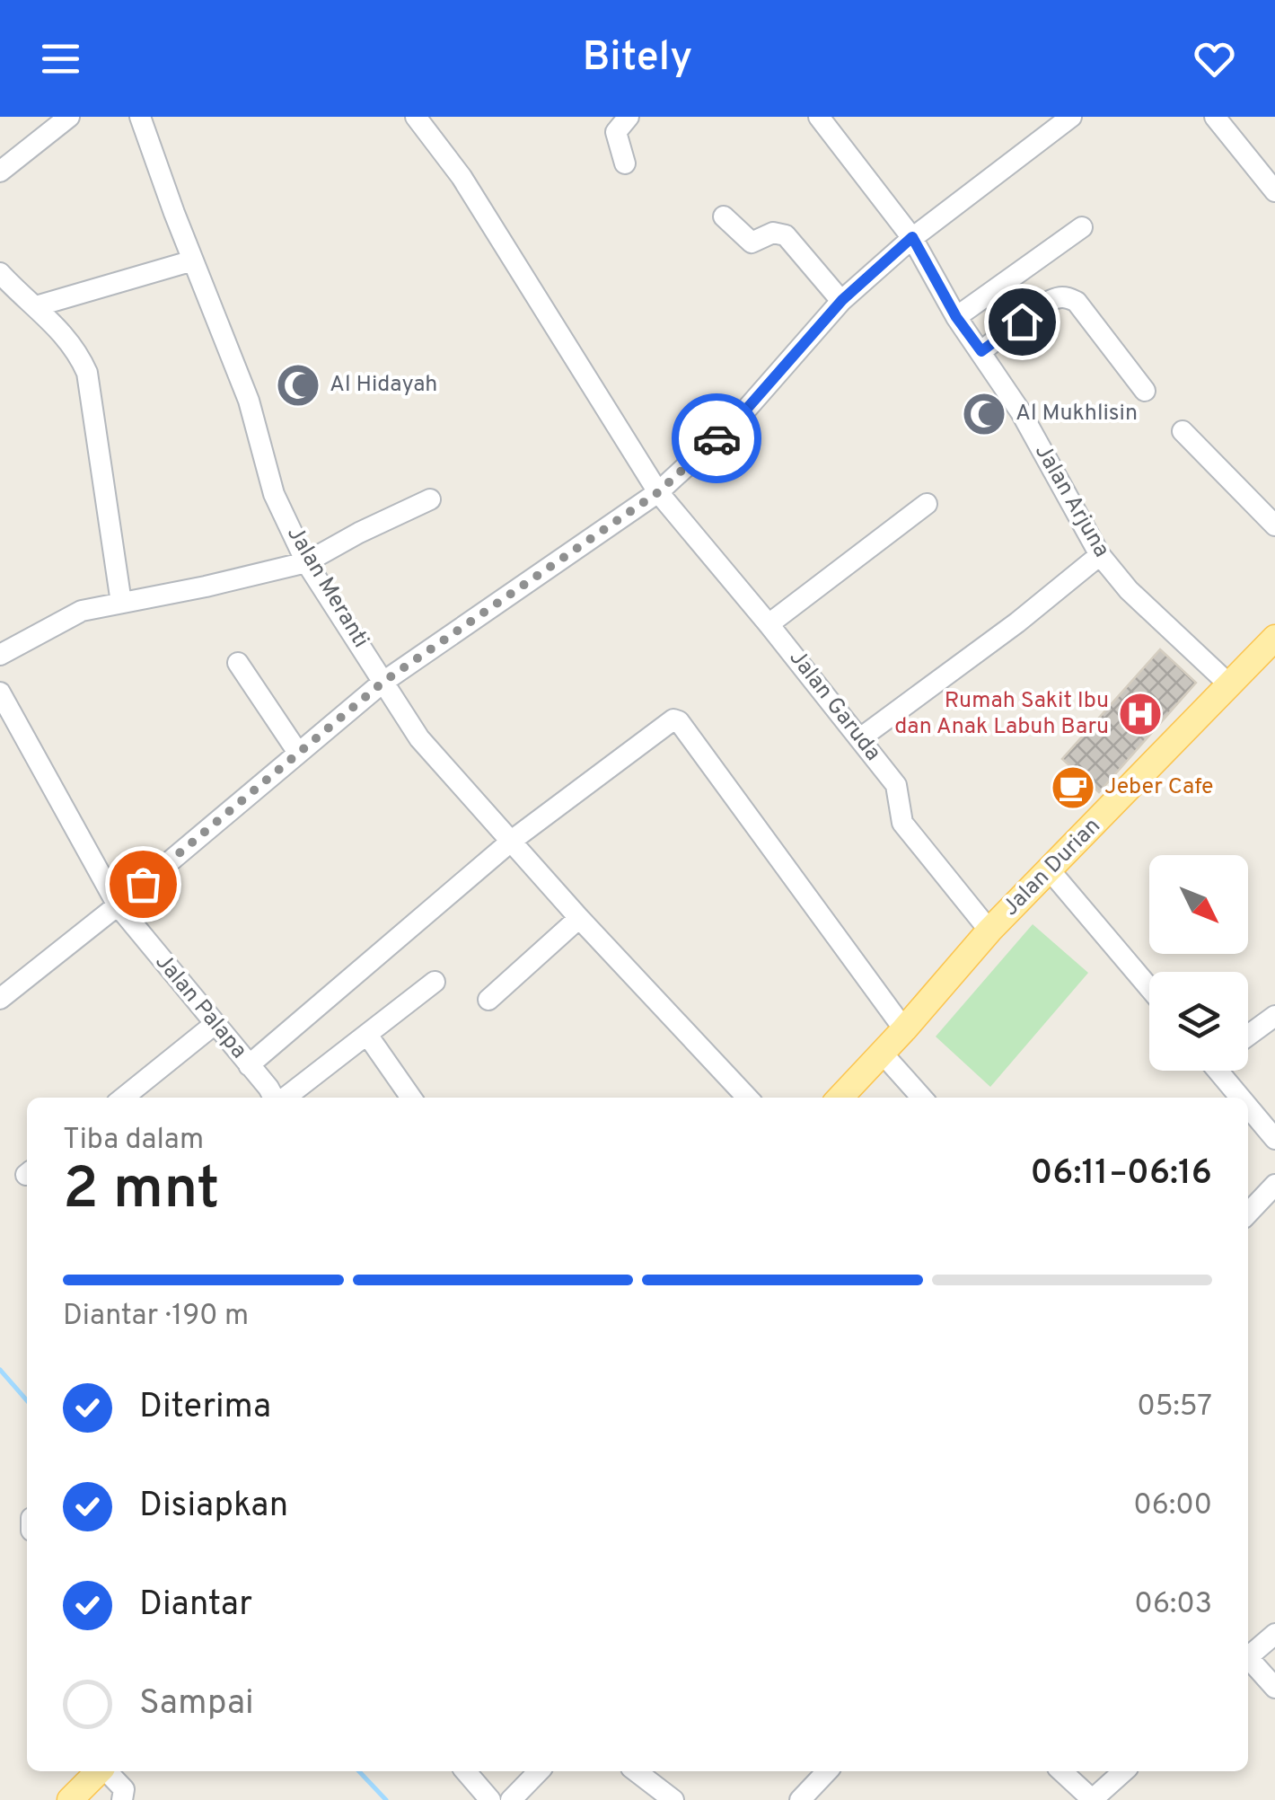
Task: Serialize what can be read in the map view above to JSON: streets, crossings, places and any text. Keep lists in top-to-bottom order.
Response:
{
  "streets": {
    "main road": ["Jalan Durian"],
    "street": [
      "Jalan Arjuna",
      "Jalan Meranti",
      "Jalan Garuda",
      "Jalan Palapa"
    ]
  },
  "crossings": [
    ["Jalan Arjuna", "Jalan Durian"],
    ["Jalan Garuda", "Jalan Durian"]
  ],
  "places": {
    "mosque": ["Al Hidayah", "Al Mukhlisin"],
    "hospital": ["Rumah Sakit Ibu dan Anak Labuh Baru"],
    "cafe": ["Jeber Cafe"]
  },
  "north": "bottom right",
  "page": {
    "header": "Bitely",
    "heading": ["2 mnt", "Tiba dalam", "06:11–06:16"],
    "bar": "Diantar · 190 m",
    "list": [
      ["Diterima", "05:57"],
      ["Disiapkan", "06:00"],
      ["Diantar", "06:03"],
      "Sampai"
    ]
  }
}
